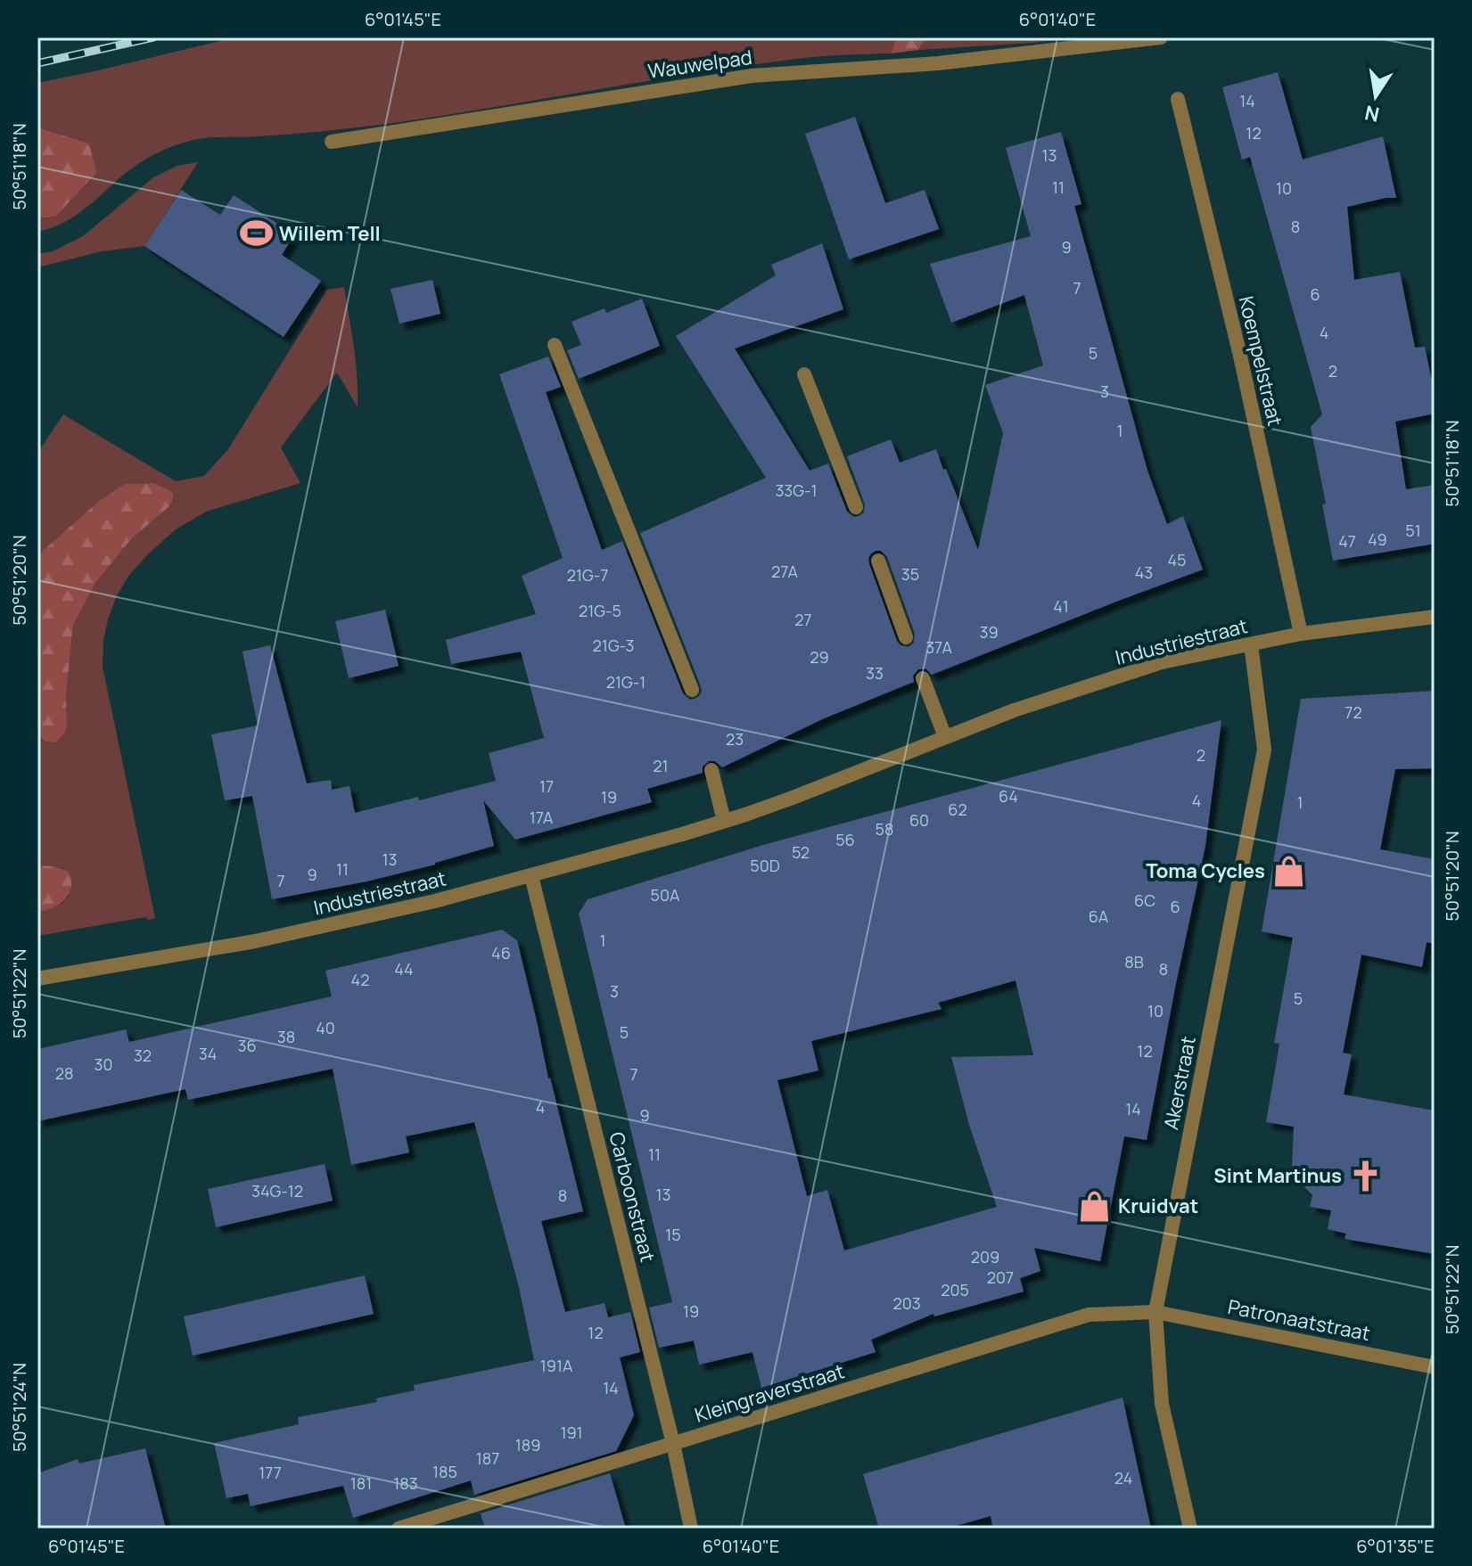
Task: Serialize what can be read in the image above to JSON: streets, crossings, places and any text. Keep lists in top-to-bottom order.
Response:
{
  "streets": {
    "street": [
      "Wauwelpad",
      "Koempelstraat",
      "Industriestraat",
      "Akerstraat",
      "Carboonstraat",
      "Patronaatstraat",
      "Kleingraverstraat"
    ]
  },
  "crossings": [
    ["Koempelstraat", "Industriestraat"],
    ["Industriestraat", "Akerstraat"],
    ["Industriestraat", "Carboonstraat"],
    ["Akerstraat", "Patronaatstraat"],
    ["Akerstraat", "Kleingraverstraat"],
    ["Carboonstraat", "Kleingraverstraat"],
    ["Patronaatstraat", "Kleingraverstraat"]
  ],
  "places": {
    "sports": ["Willem Tell"],
    "shop": ["Toma Cycles", "Kruidvat"],
    "church": ["Sint Martinus"]
  },
  "house_numbers": [
    "14",
    "12",
    "13",
    "11",
    "10",
    "8",
    "9",
    "7",
    "6",
    "4",
    "5",
    "2",
    "3",
    "1",
    "33G-1",
    "51",
    "49",
    "47",
    "45",
    "27A",
    "43",
    "35",
    "21G-7",
    "41",
    "21G-5",
    "27",
    "39",
    "21G-3",
    "37A",
    "29",
    "33",
    "21G-1",
    "72",
    "23",
    "2",
    "21",
    "17",
    "64",
    "19",
    "4",
    "1",
    "62",
    "17A",
    "60",
    "58",
    "56",
    "52",
    "13",
    "50D",
    "11",
    "9",
    "7",
    "50A",
    "6C",
    "6",
    "6A",
    "1",
    "46",
    "8B",
    "44",
    "8",
    "42",
    "3",
    "5",
    "10",
    "40",
    "5",
    "38",
    "36",
    "12",
    "34",
    "32",
    "30",
    "28",
    "7",
    "4",
    "14",
    "9",
    "11",
    "34G-12",
    "13",
    "8",
    "15",
    "209",
    "207",
    "205",
    "203",
    "19",
    "12",
    "191A",
    "14",
    "191",
    "189",
    "187",
    "185",
    "177",
    "24",
    "181",
    "183"
  ],
  "north": "bottom",
  "coordinates": [
    "6°01'45\"E",
    "6°01'40\"E",
    "50°51'18\"N",
    "50°51'20\"N",
    "50°51'22\"N",
    "50°51'24\"N",
    "6°01'35\"E"
  ]
}
